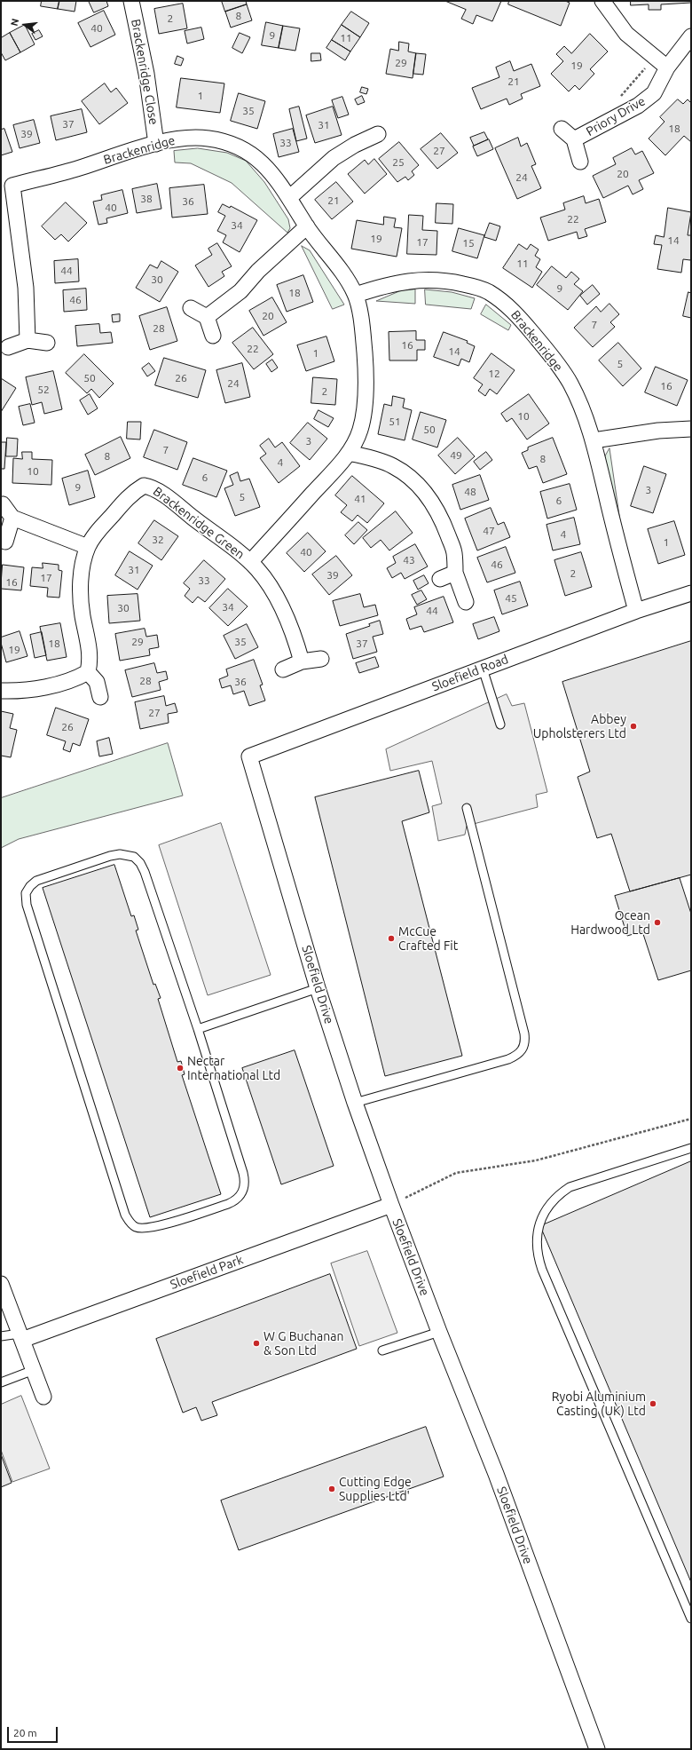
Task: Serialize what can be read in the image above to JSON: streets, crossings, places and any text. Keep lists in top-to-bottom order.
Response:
{
  "streets": {
    "street": [
      "Brackenridge Close",
      "Priory Drive",
      "Brackenridge",
      "Brackenridge Green",
      "Sloefield Road",
      "Sloefield Drive",
      "Sloefield Park"
    ]
  },
  "crossings": [
    ["Brackenridge Close", "Brackenridge"],
    ["Brackenridge", "Brackenridge Green"],
    ["Brackenridge", "Sloefield Road"],
    ["Sloefield Road", "Sloefield Drive"],
    ["Sloefield Drive", "Sloefield Park"]
  ],
  "places": [
    "Abbey Upholsterers Ltd",
    "Ocean Hardwood Ltd",
    "McCue Crafted Fit",
    "Nectar International Ltd",
    "W G Buchanan & Son Ltd",
    "Ryobi Aluminium Casting (UK) Ltd",
    "Cutting Edge Supplies Ltd'"
  ],
  "house_numbers": [
    "8",
    "2",
    "40",
    "9",
    "11",
    "29",
    "19",
    "21",
    "1",
    "35",
    "37",
    "31",
    "18",
    "39",
    "33",
    "27",
    "25",
    "20",
    "24",
    "38",
    "21",
    "36",
    "40",
    "22",
    "34",
    "19",
    "14",
    "17",
    "15",
    "11",
    "44",
    "30",
    "9",
    "18",
    "46",
    "20",
    "7",
    "28",
    "16",
    "22",
    "14",
    "1",
    "5",
    "12",
    "50",
    "26",
    "24",
    "16",
    "52",
    "2",
    "10",
    "51",
    "50",
    "3",
    "7",
    "49",
    "8",
    "8",
    "4",
    "10",
    "6",
    "9",
    "3",
    "48",
    "5",
    "41",
    "6",
    "47",
    "4",
    "32",
    "1",
    "40",
    "43",
    "46",
    "31",
    "2",
    "39",
    "17",
    "33",
    "16",
    "45",
    "34",
    "30",
    "44",
    "29",
    "35",
    "18",
    "37",
    "19",
    "28",
    "36",
    "27",
    "26"
  ],
  "scale_bar": "20 m",
  "north": "left"
}
